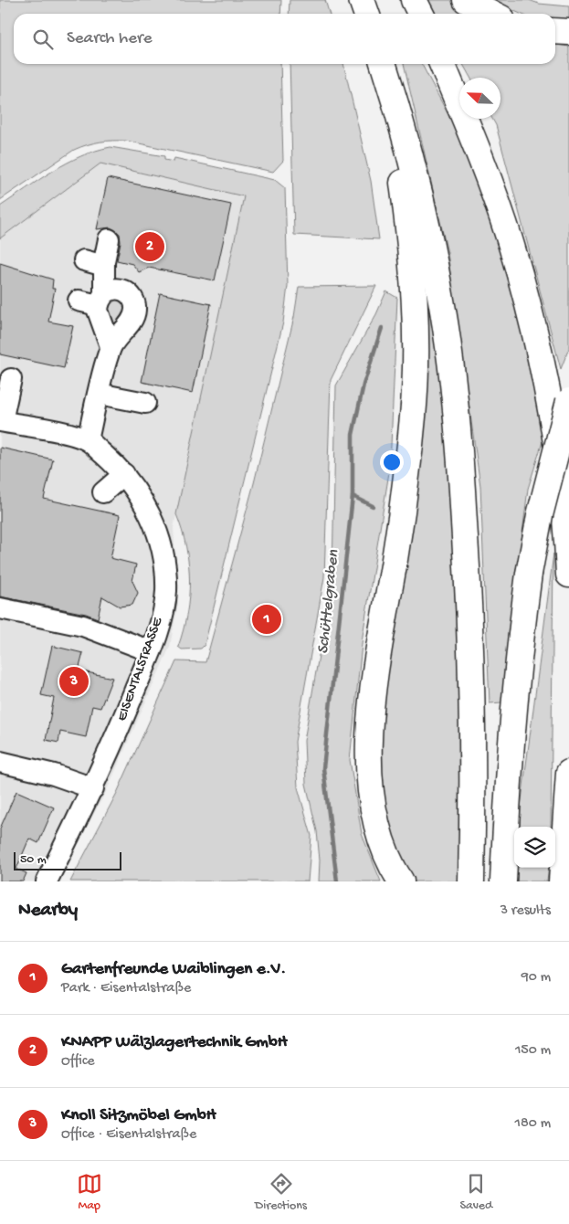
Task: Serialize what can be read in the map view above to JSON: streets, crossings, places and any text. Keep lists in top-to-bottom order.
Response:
{
  "streets": {
    "street": ["EISENTALSTRASSE"]
  },
  "water": ["Schüttelgraben"],
  "scale_bar": "50 m",
  "north": "top left",
  "page": {
    "search": "Search here",
    "pins": ["2", "1", "3"],
    "scale": "50 m",
    "heading": ["Nearby", "3 results"],
    "list": [
      {
        "mark": "1",
        "name": "Gartenfreunde Waiblingen e.V.",
        "note": "Park · Eisentalstraße",
        "value": "90 m"
      },
      {
        "mark": "2",
        "name": "KNAPP Wälzlagertechnik GmbH",
        "note": "Office",
        "value": "150 m"
      },
      {
        "mark": "3",
        "name": "Knoll Sitzmöbel GmbH",
        "note": "Office · Eisentalstraße",
        "value": "180 m"
      }
    ],
    "nav": ["Map", "Directions", "Saved"]
  }
}
